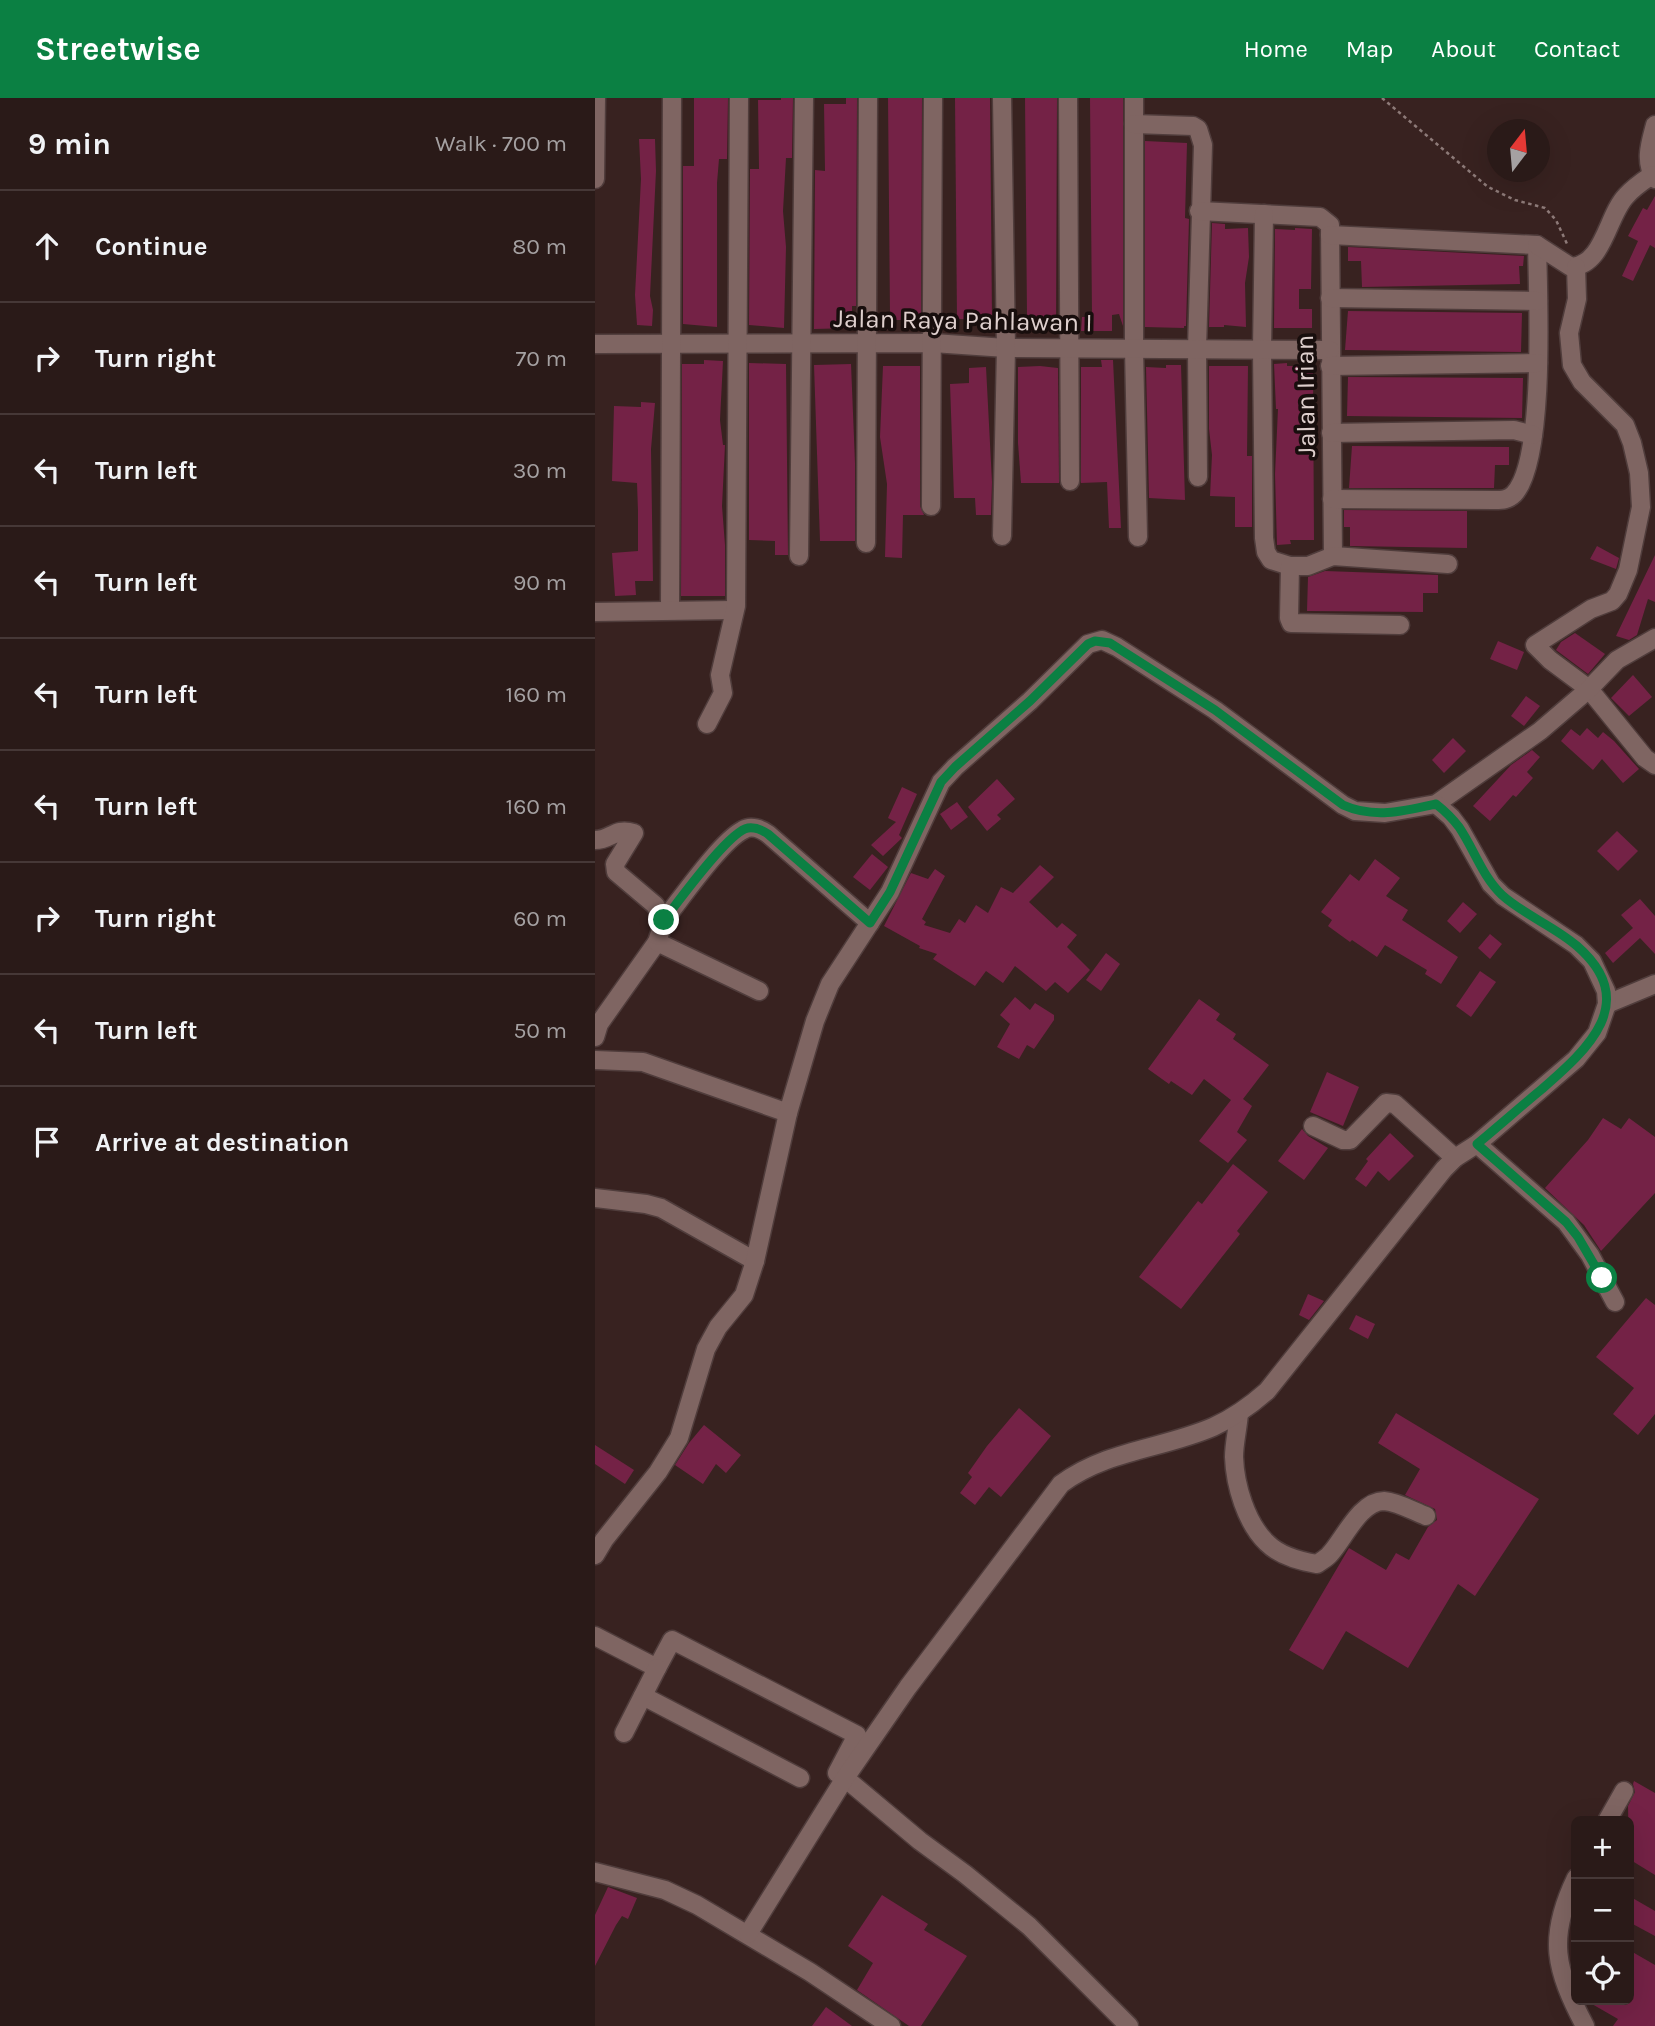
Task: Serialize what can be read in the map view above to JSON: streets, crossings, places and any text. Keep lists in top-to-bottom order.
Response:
{
  "streets": {
    "street": ["Jalan Raya Pahlawan I", "Jalan Irian"]
  },
  "crossings": [
    ["Jalan Raya Pahlawan I", "Jalan Irian"]
  ],
  "north": "top",
  "page": {
    "header": "Streetwise",
    "nav": [
      "Home",
      "Map",
      "About",
      "Contact"
    ],
    "heading": ["9 min", "Walk · 700 m"],
    "list": [
      ["Continue", "80 m"],
      ["Turn right", "70 m"],
      ["Turn left", "30 m"],
      ["Turn left", "90 m"],
      ["Turn left", "160 m"],
      ["Turn left", "160 m"],
      ["Turn right", "60 m"],
      ["Turn left", "50 m"],
      "Arrive at destination"
    ],
    "map_buttons": ["+", "−"]
  }
}
